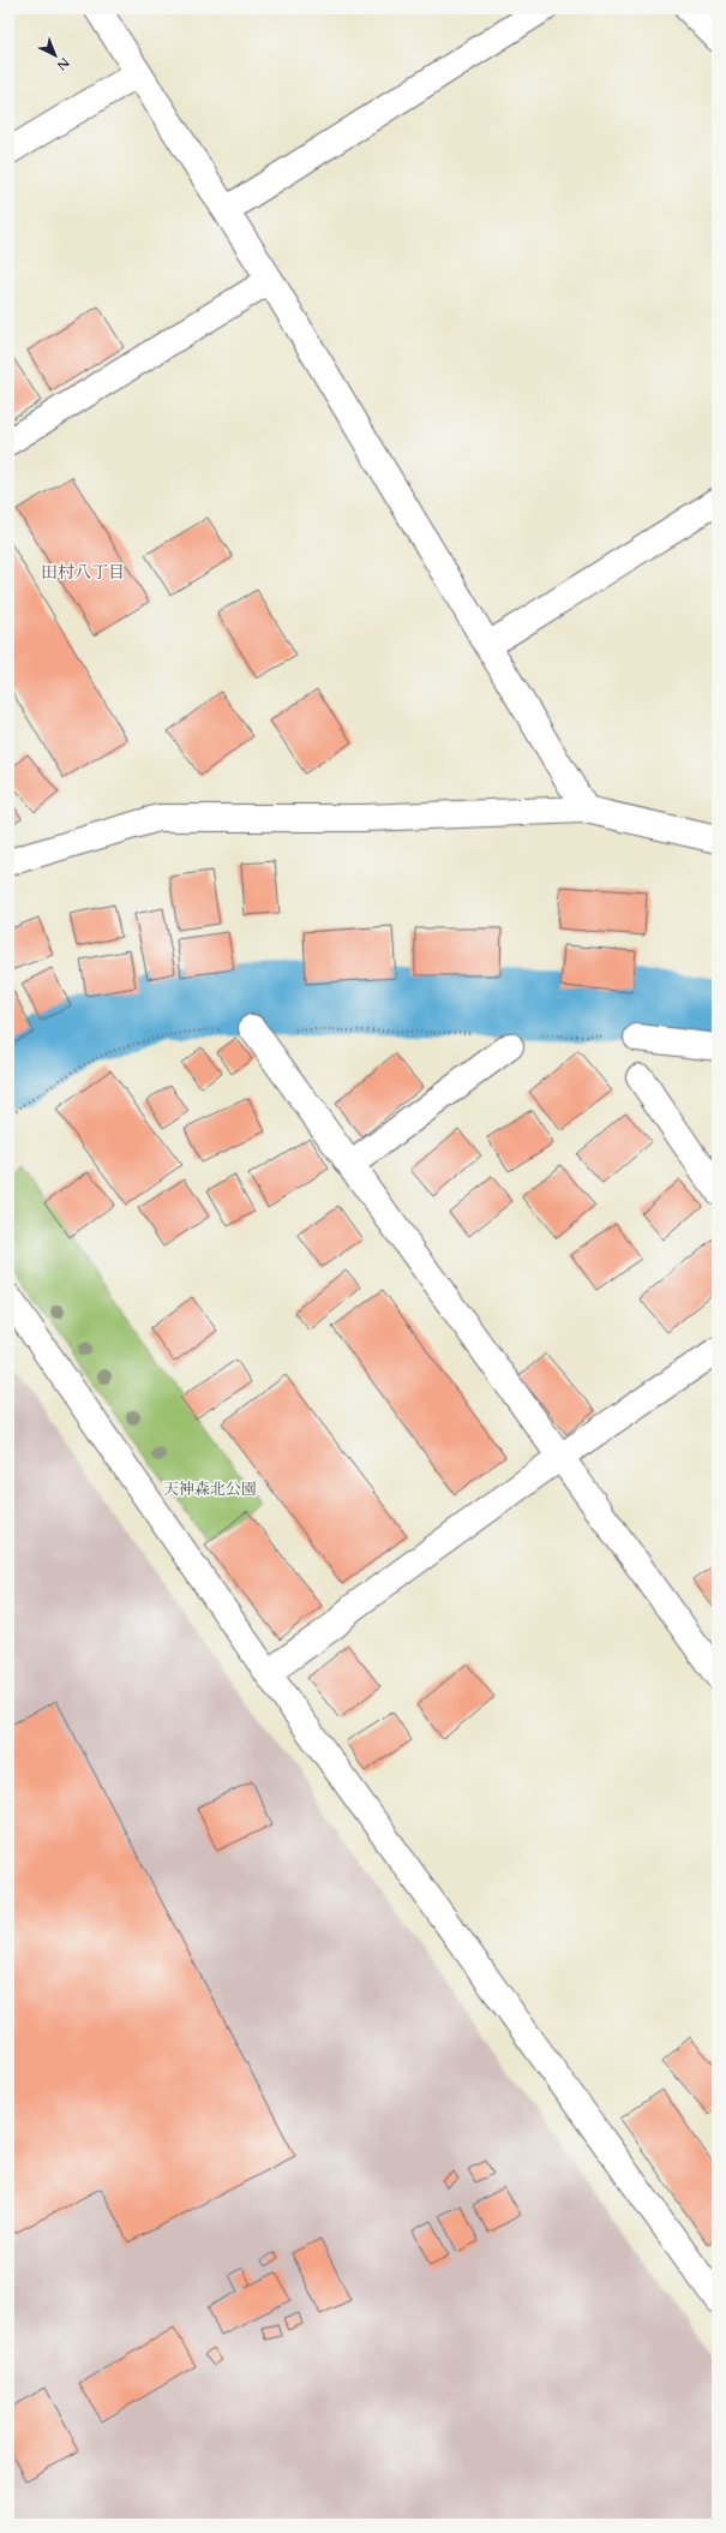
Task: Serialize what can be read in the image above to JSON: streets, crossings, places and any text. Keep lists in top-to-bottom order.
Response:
{
  "districts": ["田村八丁目"],
  "parks": ["天神森北公園"],
  "north": "bottom right"
}
